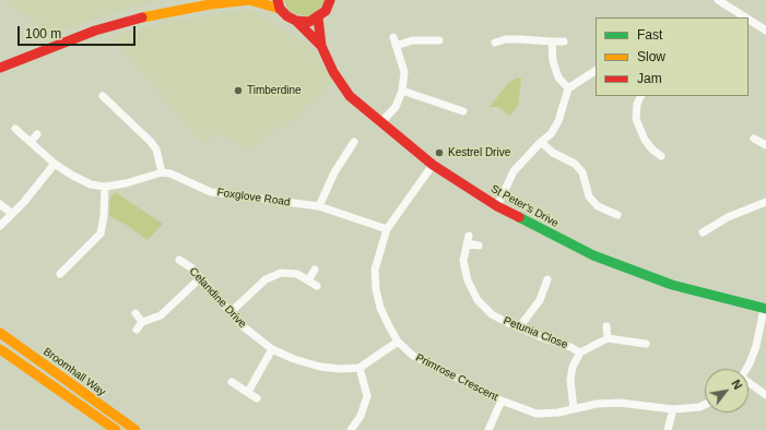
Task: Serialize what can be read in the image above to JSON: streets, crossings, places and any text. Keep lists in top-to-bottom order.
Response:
{
  "streets": {
    "main road": ["St Peter's Drive", "Broomhall Way"],
    "street": [
      "Foxglove Road",
      "Celandine Drive",
      "Petunia Close",
      "Primrose Crescent"
    ]
  },
  "crossings": [
    ["Foxglove Road", "Primrose Crescent"],
    ["St Peter's Drive", "Primrose Crescent"]
  ],
  "places": ["Timberdine", "Kestrel Drive"],
  "legend": ["Fast", "Slow", "Jam"],
  "scale_bar": "100 m",
  "north": "top right"
}
